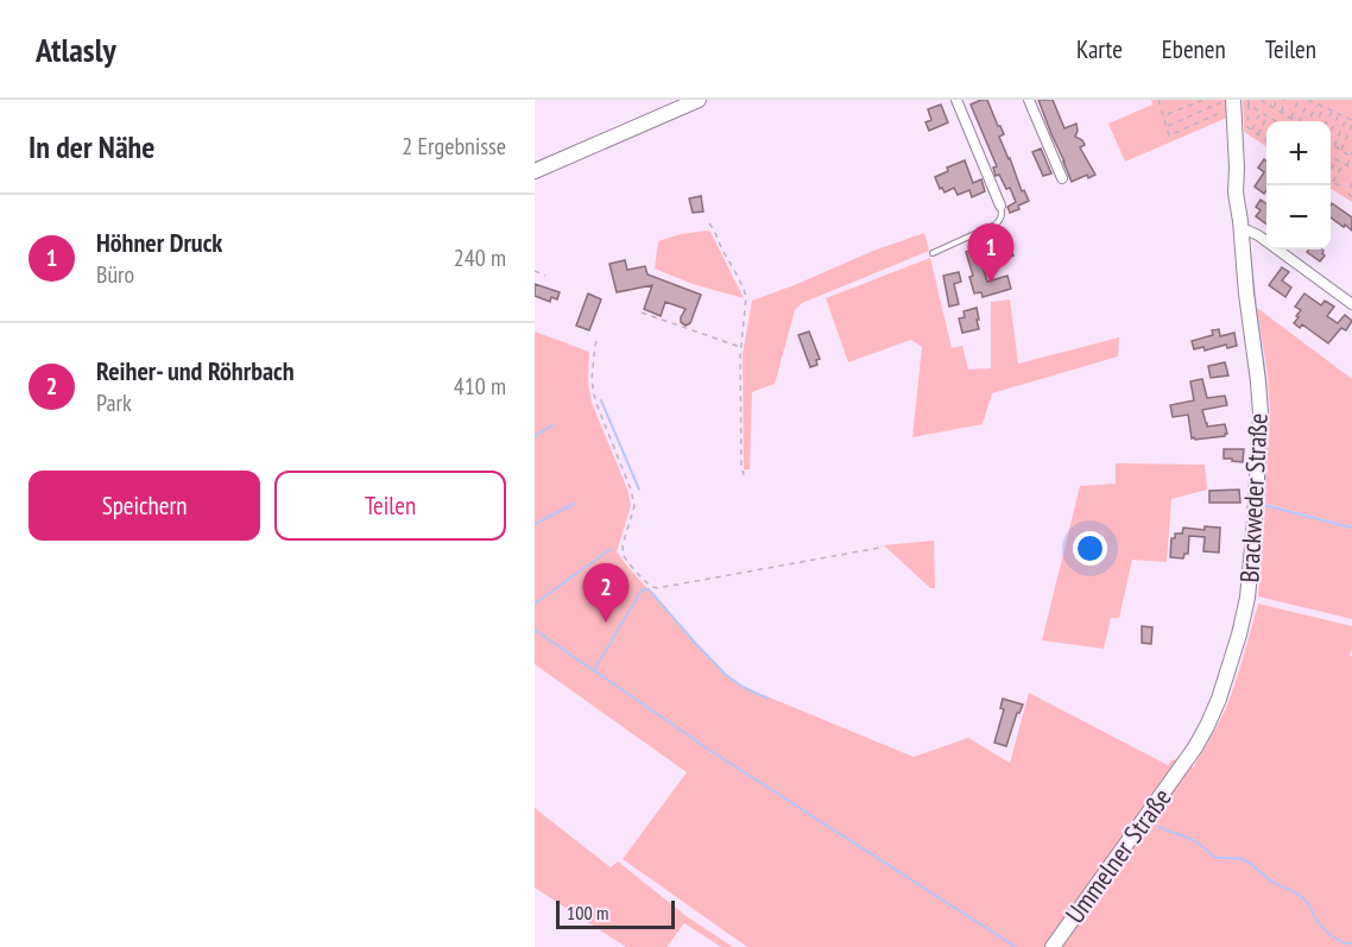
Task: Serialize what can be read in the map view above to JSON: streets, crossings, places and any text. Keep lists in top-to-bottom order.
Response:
{
  "streets": {
    "main road": ["Brackweder Straße", "Ummelner Straße"]
  },
  "crossings": [
    ["Brackweder Straße", "Ummelner Straße"]
  ],
  "scale_bar": "100 m",
  "page": {
    "header": "Atlasly",
    "nav": ["Karte", "Ebenen", "Teilen"],
    "heading": ["In der Nähe", "2 Ergebnisse"],
    "map_buttons": ["+", "−"],
    "list": [
      {
        "mark": "1",
        "name": "Höhner Druck",
        "note": "Büro",
        "value": "240 m"
      },
      {
        "mark": "2",
        "name": "Reiher- und Röhrbach",
        "note": "Park",
        "value": "410 m"
      }
    ],
    "pins": ["1", "2"],
    "buttons": ["Speichern", "Teilen"],
    "scale": "100 m"
  }
}
